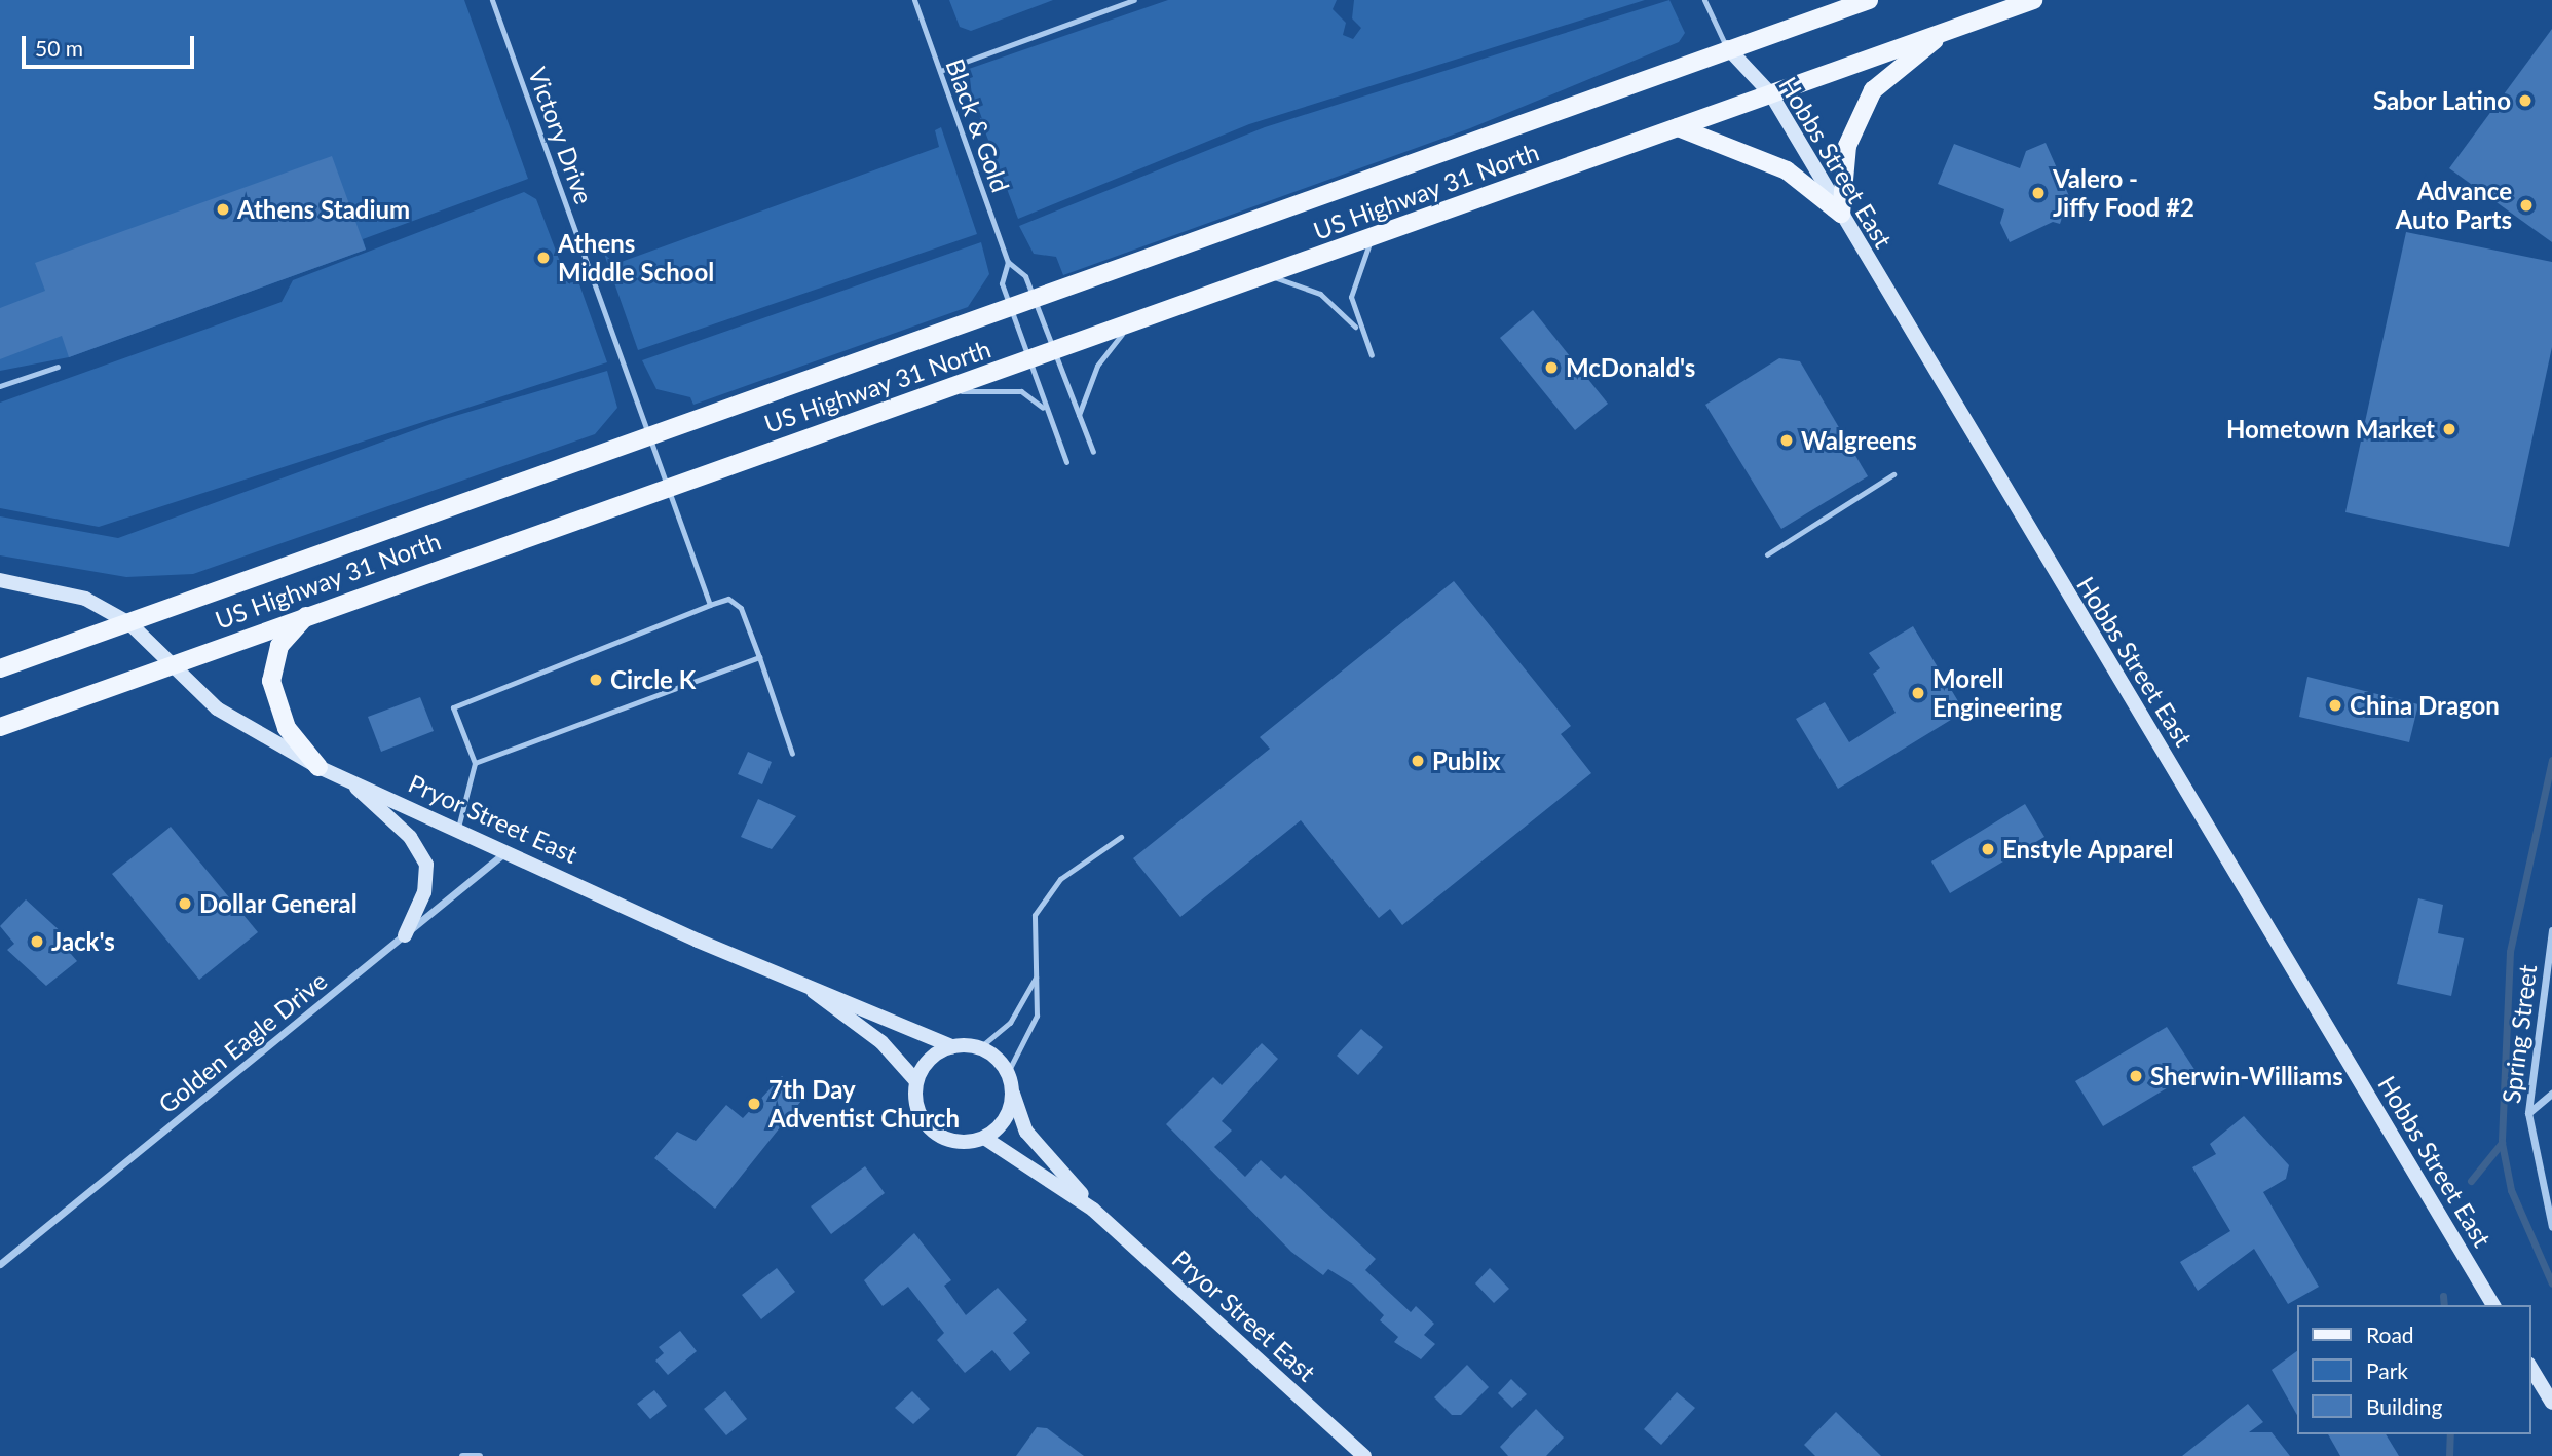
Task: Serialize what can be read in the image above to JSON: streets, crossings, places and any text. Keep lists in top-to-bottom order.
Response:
{
  "streets": {
    "main road": ["US Highway 31 North"],
    "street": [
      "Hobbs Street East",
      "Pryor Street East",
      "Spring Street",
      "Golden Eagle Drive"
    ],
    "lane": ["Black & Gold", "Victory Drive"]
  },
  "crossings": [
    ["Black & Gold", "US Highway 31 North"],
    ["Victory Drive", "US Highway 31 North"],
    ["Hobbs Street East", "US Highway 31 North"],
    ["US Highway 31 North", "Pryor Street East"],
    ["Pryor Street East", "Golden Eagle Drive"]
  ],
  "places": [
    "Sabor Latino",
    "Valero - Jiffy Food #2",
    "Advance Auto Parts",
    "Athens Stadium",
    "Athens Middle School",
    "McDonald's",
    "Hometown Market",
    "Walgreens",
    "Circle K",
    "Morell Engineering",
    "China Dragon",
    "Publix",
    "Enstyle Apparel",
    "Dollar General",
    "Jack's",
    "Sherwin-Williams",
    "7th Day Adventist Church"
  ],
  "legend": ["Road", "Park", "Building"],
  "scale_bar": "50 m"
}
